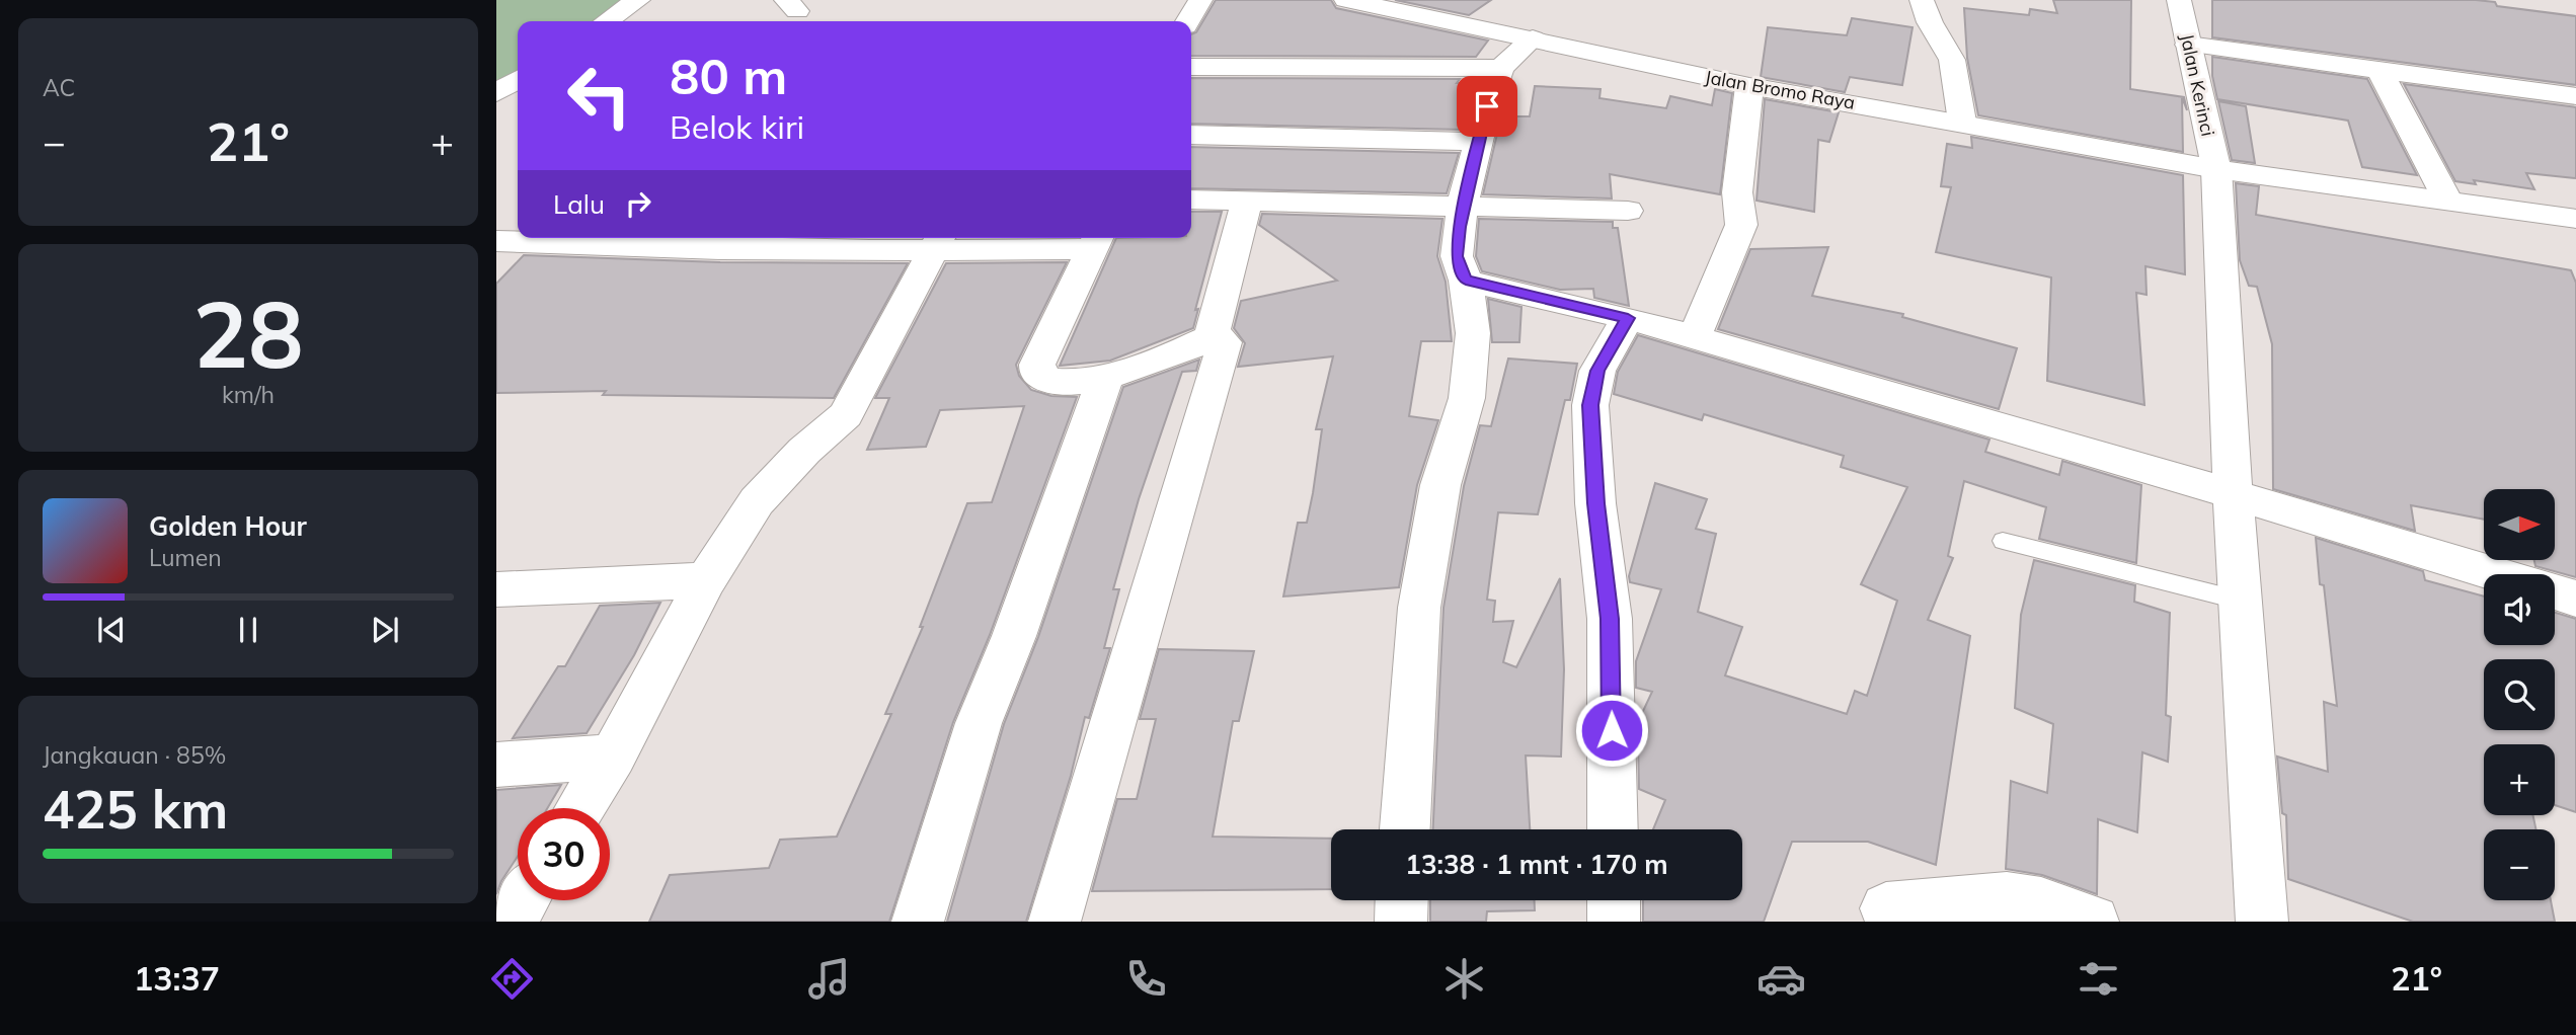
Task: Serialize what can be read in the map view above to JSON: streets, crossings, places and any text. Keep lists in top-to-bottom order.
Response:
{
  "streets": {
    "street": ["Jalan Kerinci", "Jalan Bromo Raya"]
  },
  "crossings": [
    ["Jalan Kerinci", "Jalan Bromo Raya"]
  ],
  "north": "right",
  "page": {
    "tile": [
      "AC",
      ["28", "km/h"],
      ["Jangkauan · 85%", "425 km"]
    ],
    "turn": ["80 m", "Belok kiri"],
    "heat": ["−", "21°", "+"],
    "then": "Lalu",
    "map_buttons": ["+", "−"],
    "song": ["Golden Hour", "Lumen"],
    "limit": "30",
    "trip": "13:38 · 1 mnt · 170 m",
    "tabs": ["13:37", "21°"]
  }
}
